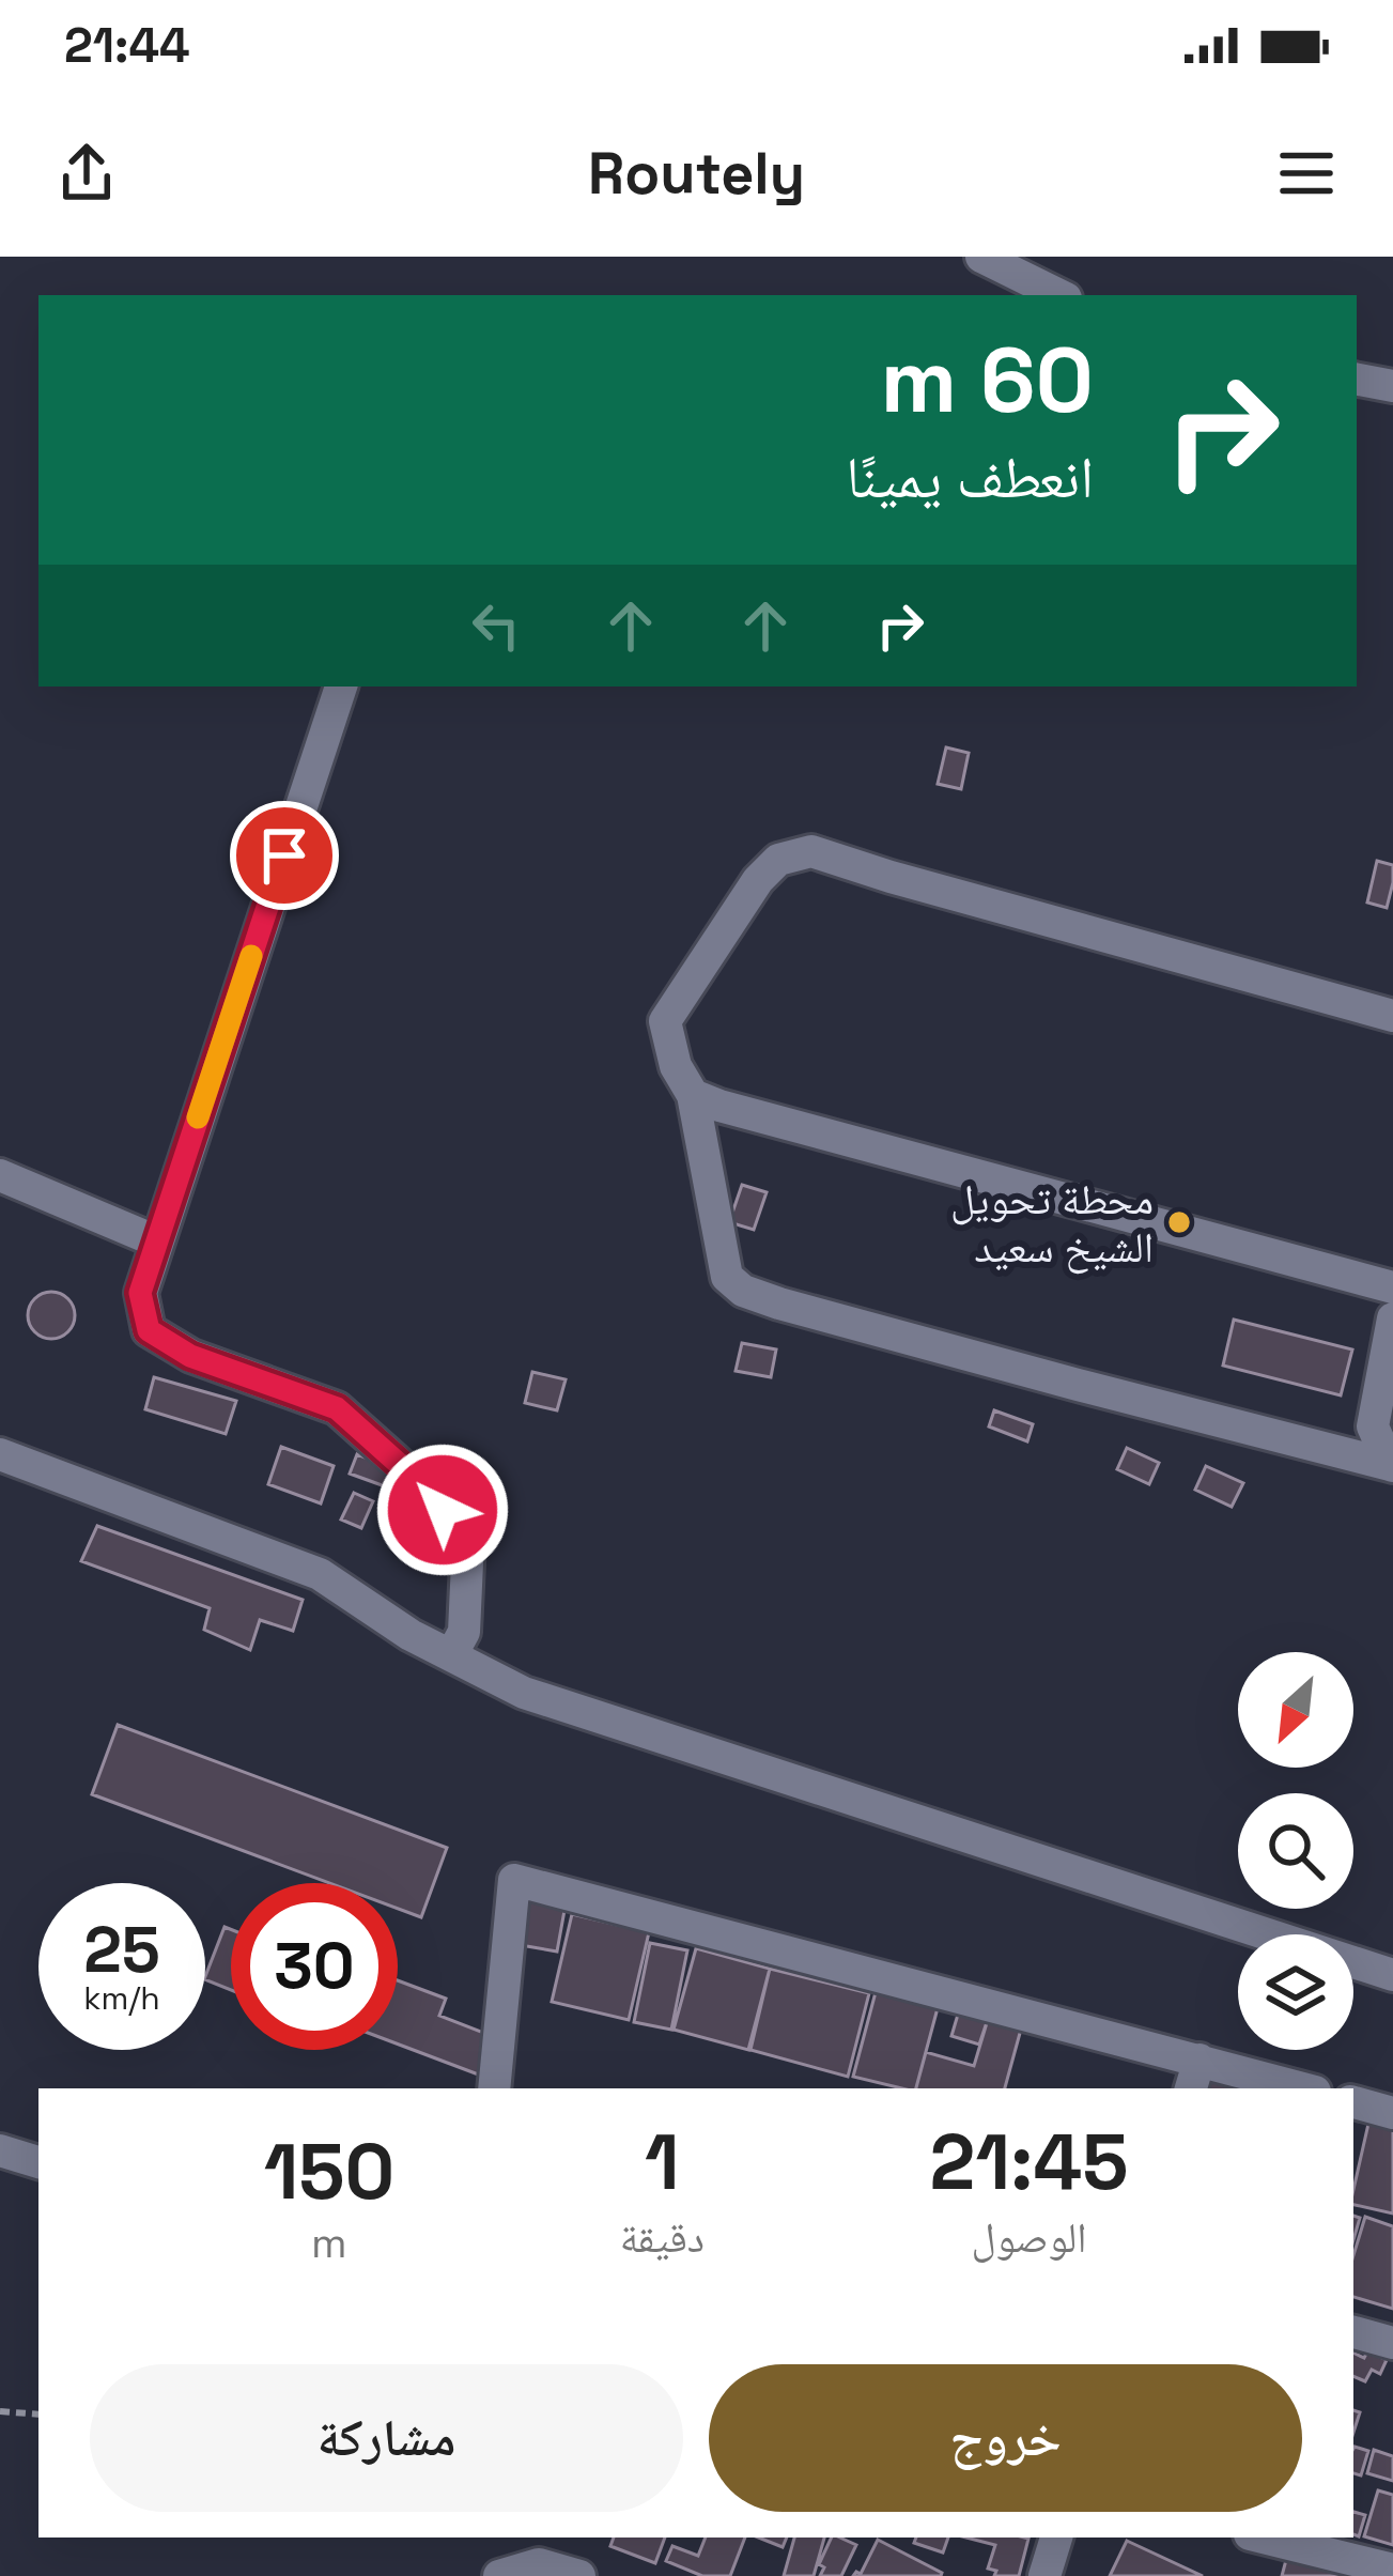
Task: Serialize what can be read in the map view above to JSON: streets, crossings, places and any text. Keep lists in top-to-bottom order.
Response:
{
  "places": ["محطة تحويل الشيخ سعيد"],
  "north": "bottom left",
  "page": {
    "status": "21:44",
    "header": "Routely",
    "turn": ["60 m", "انعطف يمينًا"],
    "speed": "25 km/h",
    "limit": "30",
    "eta": [
      "21:45",
      "الوصول",
      "1",
      "دقيقة",
      "150",
      "m"
    ],
    "buttons": ["خروج", "مشاركة"]
  }
}
